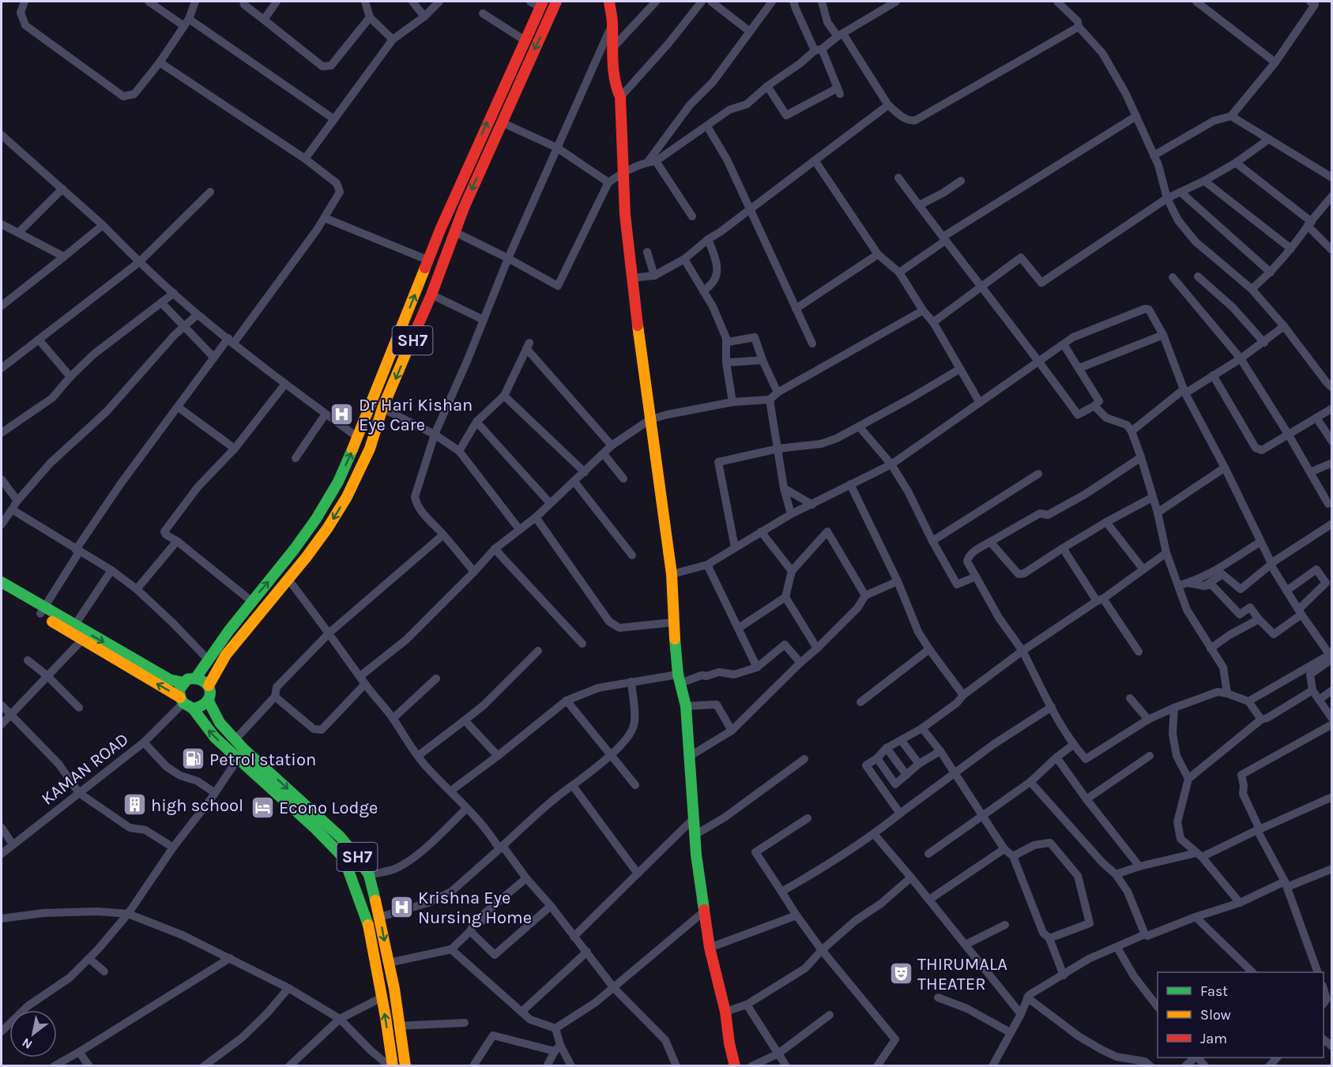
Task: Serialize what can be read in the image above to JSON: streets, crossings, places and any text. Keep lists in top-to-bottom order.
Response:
{
  "streets": {
    "main road": ["SH7"],
    "street": ["KAMAN ROAD"]
  },
  "crossings": [
    ["SH7", "KAMAN ROAD"]
  ],
  "places": {
    "hospital": ["Dr Hari Kishan Eye Care", "Krishna Eye Nursing Home"],
    "fuel station": ["Petrol station"],
    "building": ["high school"],
    "hotel": ["Econo Lodge"],
    "theatre": ["THIRUMALA THEATER"]
  },
  "legend": ["Fast", "Slow", "Jam"],
  "north": "bottom left"
}
